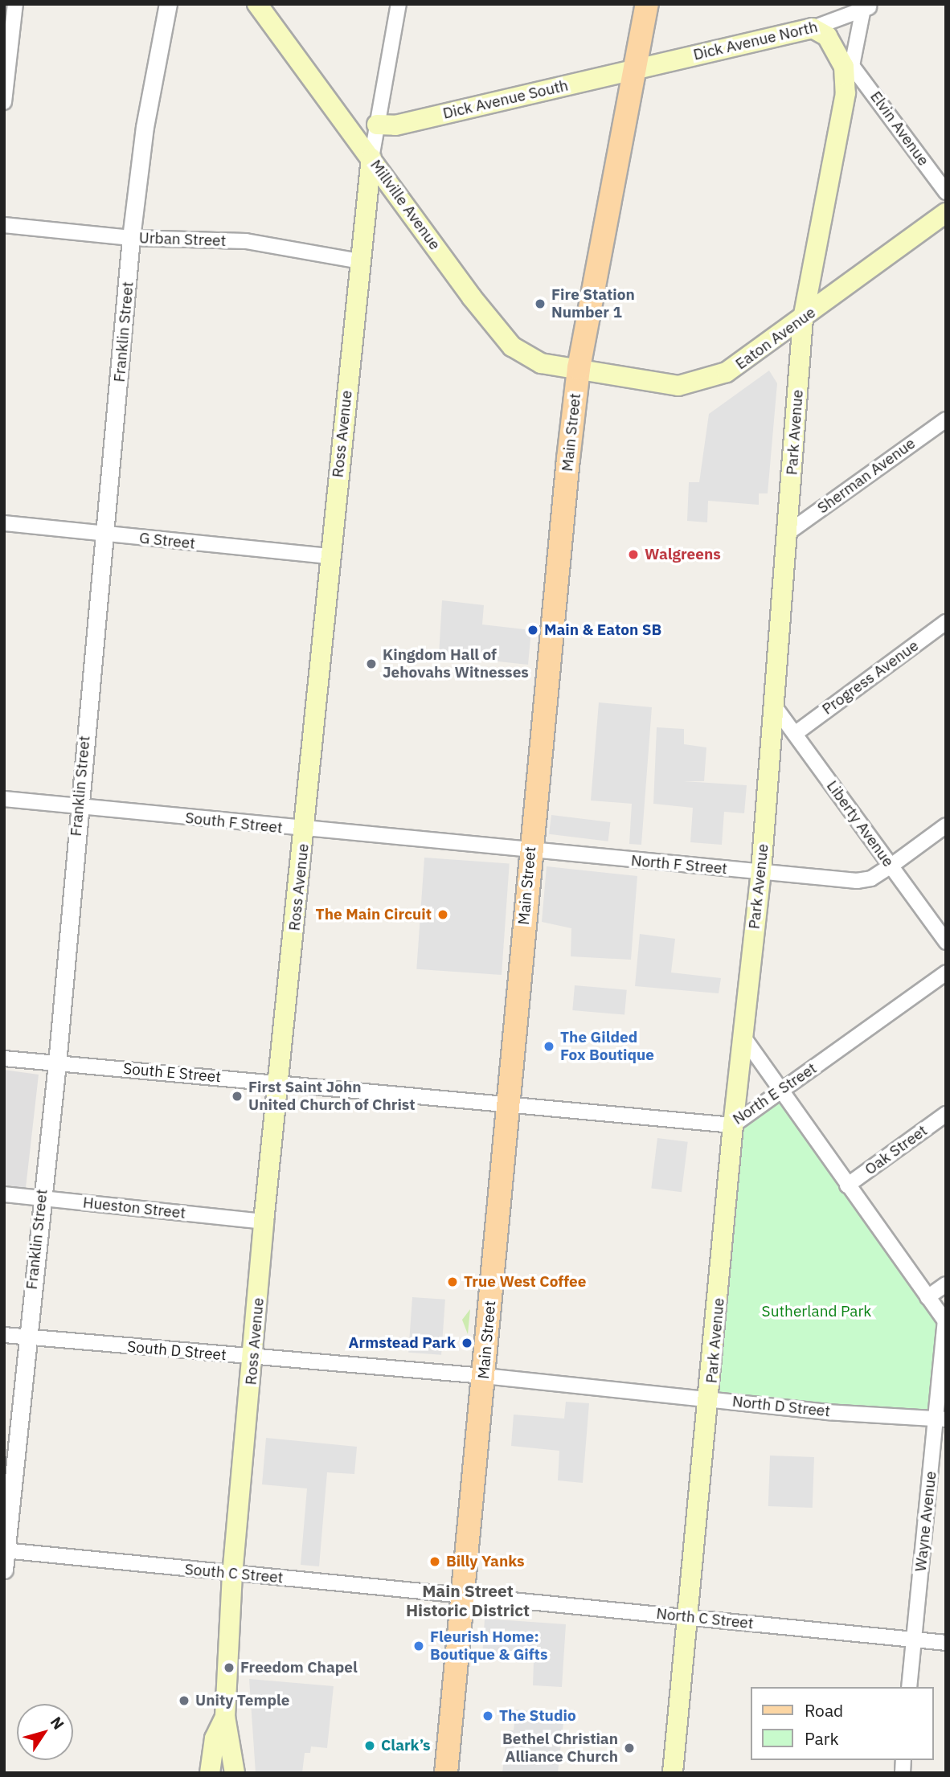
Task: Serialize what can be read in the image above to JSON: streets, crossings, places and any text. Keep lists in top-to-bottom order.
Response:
{
  "streets": {
    "main road": [
      "Dick Avenue North",
      "Dick Avenue South",
      "Millville Avenue",
      "Eaton Avenue",
      "Main Street",
      "Park Avenue",
      "Ross Avenue"
    ],
    "street": [
      "Elvin Avenue",
      "Urban Street",
      "Franklin Street",
      "Sherman Avenue",
      "G Street",
      "Progress Avenue",
      "South F Street",
      "Liberty Avenue",
      "North F Street",
      "South E Street",
      "North E Street",
      "Oak Street",
      "Hueston Street",
      "South D Street",
      "North D Street",
      "Wayne Avenue",
      "South C Street",
      "North C Street"
    ]
  },
  "crossings": [
    ["Dick Avenue North", "Dick Avenue South"],
    ["Dick Avenue North", "Main Street"],
    ["Dick Avenue North", "Park Avenue"],
    ["Dick Avenue South", "Main Street"],
    ["Dick Avenue South", "Ross Avenue"],
    ["Elvin Avenue", "Park Avenue"],
    ["Millville Avenue", "Eaton Avenue"],
    ["Millville Avenue", "Main Street"],
    ["Millville Avenue", "Ross Avenue"],
    ["Urban Street", "Franklin Street"],
    ["Urban Street", "Ross Avenue"],
    ["Franklin Street", "G Street"],
    ["Franklin Street", "South F Street"],
    ["Franklin Street", "South E Street"],
    ["Franklin Street", "Hueston Street"],
    ["Franklin Street", "South D Street"],
    ["Franklin Street", "South C Street"],
    ["Eaton Avenue", "Main Street"],
    ["Eaton Avenue", "Park Avenue"],
    ["Main Street", "South F Street"],
    ["Main Street", "North F Street"],
    ["Main Street", "South E Street"],
    ["Main Street", "North E Street"],
    ["Main Street", "South D Street"],
    ["Main Street", "North D Street"],
    ["Main Street", "South C Street"],
    ["Main Street", "North C Street"],
    ["Park Avenue", "Sherman Avenue"],
    ["Park Avenue", "Liberty Avenue"],
    ["Park Avenue", "North F Street"],
    ["Park Avenue", "North E Street"],
    ["Park Avenue", "North D Street"],
    ["Park Avenue", "Wayne Avenue"],
    ["Park Avenue", "North C Street"],
    ["Ross Avenue", "G Street"],
    ["Ross Avenue", "South F Street"],
    ["Ross Avenue", "South E Street"],
    ["Ross Avenue", "Hueston Street"],
    ["Ross Avenue", "South D Street"],
    ["Ross Avenue", "South C Street"],
    ["Progress Avenue", "Liberty Avenue"],
    ["South F Street", "North F Street"],
    ["Liberty Avenue", "North F Street"],
    ["South E Street", "North E Street"],
    ["North E Street", "Wayne Avenue"],
    ["Oak Street", "Wayne Avenue"],
    ["South D Street", "North D Street"],
    ["North D Street", "Wayne Avenue"],
    ["Wayne Avenue", "North C Street"],
    ["South C Street", "North C Street"]
  ],
  "districts": ["Main Street Historic District"],
  "parks": ["Sutherland Park"],
  "places": [
    "Fire Station Number 1",
    "Walgreens",
    "Main & Eaton SB",
    "Kingdom Hall of Jehovahs Witnesses",
    "The Main Circuit",
    "The Gilded Fox Boutique",
    "First Saint John United Church of Christ",
    "True West Coffee",
    "Armstead Park",
    "Billy Yanks",
    "Fleurish Home: Boutique & Gifts",
    "Freedom Chapel",
    "Unity Temple",
    "The Studio",
    "Clark’s",
    "Bethel Christian Alliance Church"
  ],
  "legend": ["Road", "Park"],
  "north": "top right"
}
